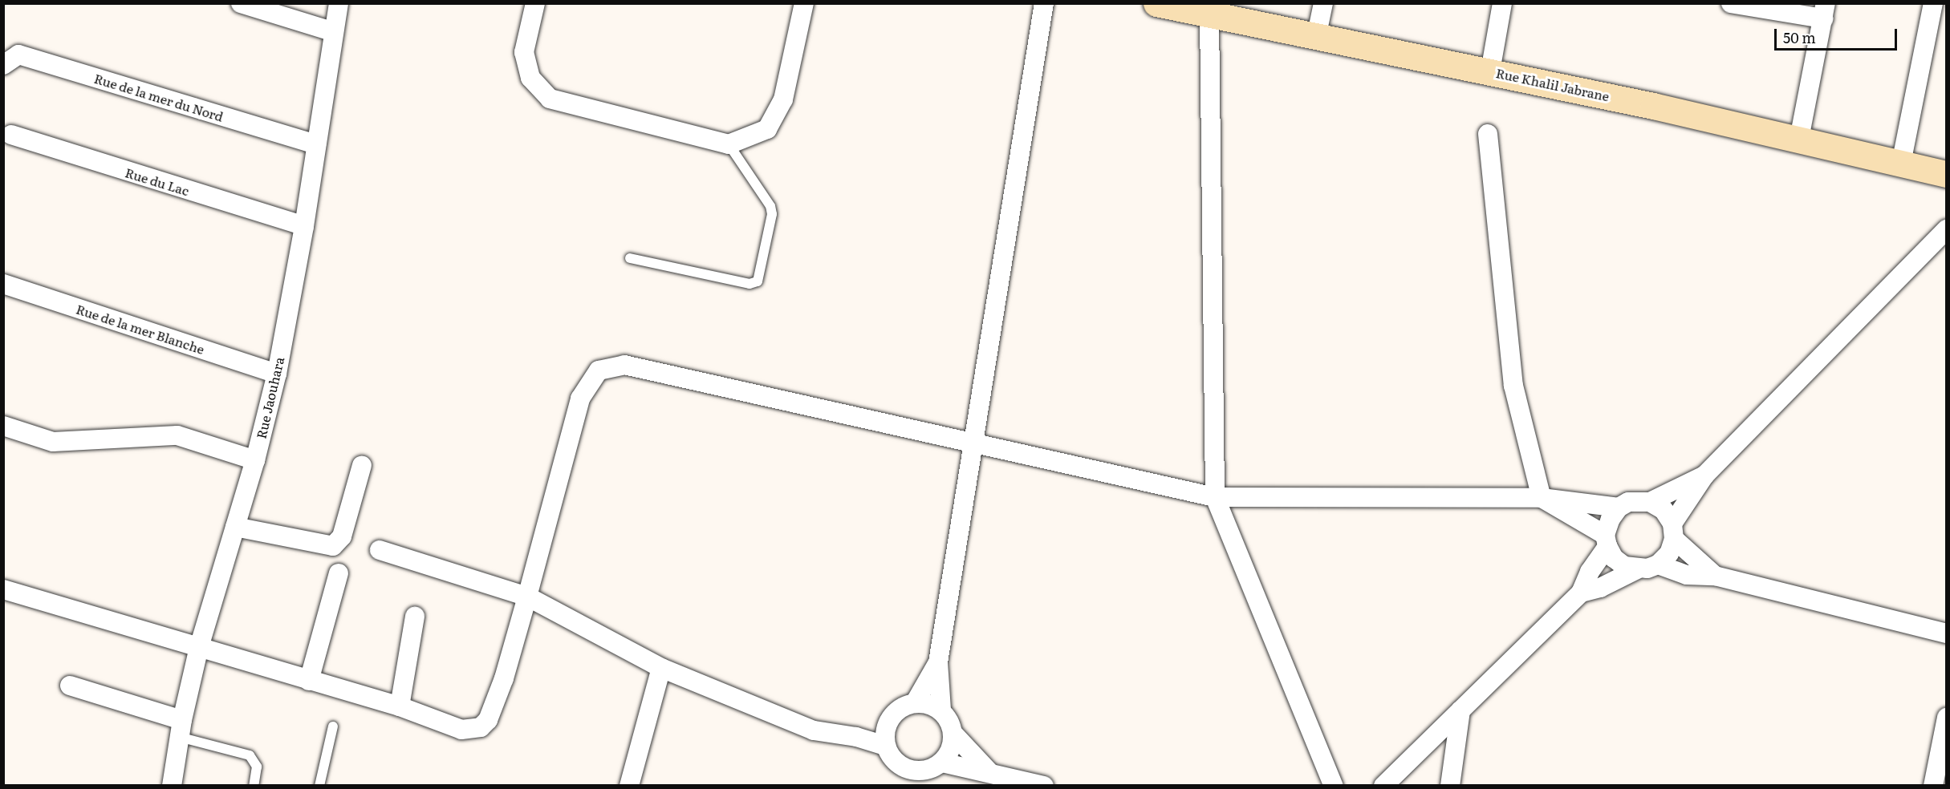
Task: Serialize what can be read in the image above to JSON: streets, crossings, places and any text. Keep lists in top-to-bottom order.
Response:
{
  "streets": {
    "street": [
      "Rue Khalil Jabrane",
      "Rue de la mer du Nord",
      "Rue du Lac",
      "Rue de la mer Blanche",
      "Rue Jaouhara"
    ]
  },
  "crossings": [
    ["Rue de la mer du Nord", "Rue Jaouhara"],
    ["Rue du Lac", "Rue Jaouhara"],
    ["Rue de la mer Blanche", "Rue Jaouhara"]
  ],
  "scale_bar": "50 m"
}
